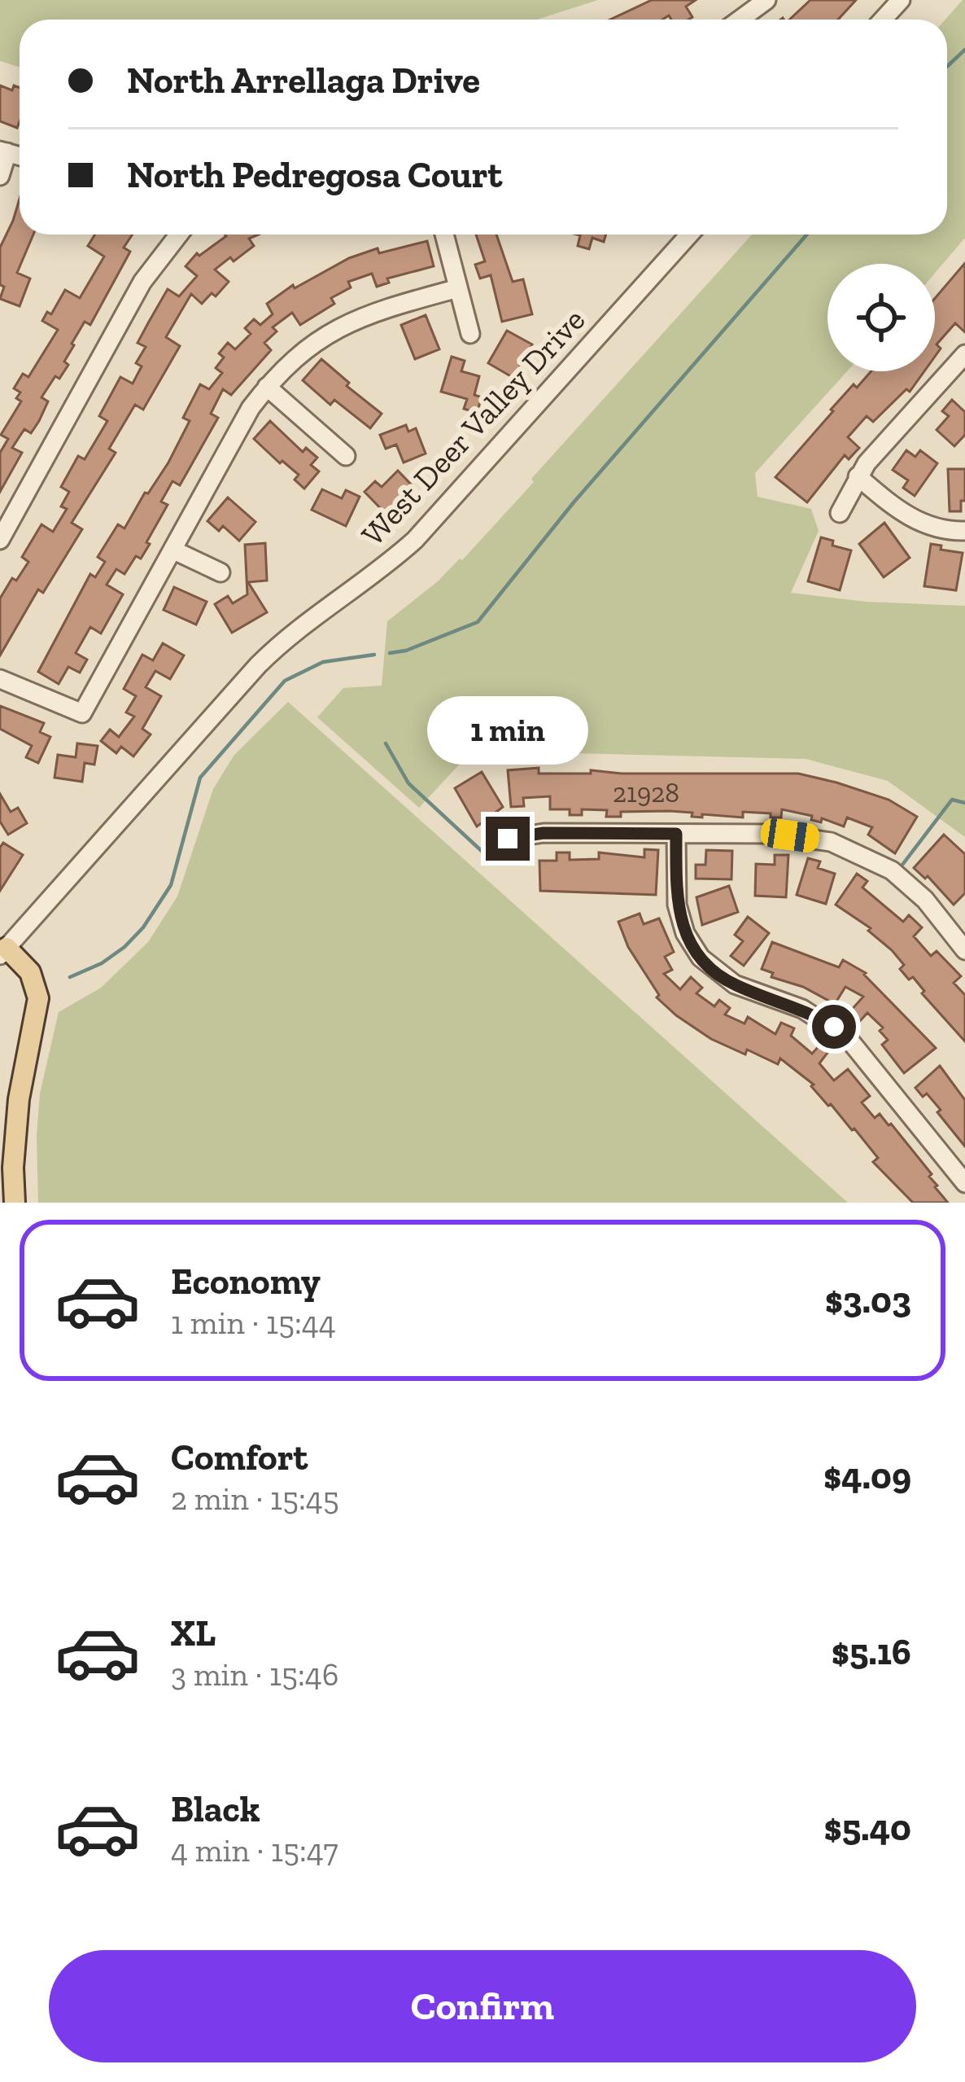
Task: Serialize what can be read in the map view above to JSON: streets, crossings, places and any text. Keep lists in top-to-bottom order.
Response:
{
  "streets": {
    "street": ["West Deer Valley Drive"]
  },
  "house_numbers": ["21928"],
  "page": {
    "banner": ["North Arrellaga Drive", "North Pedregosa Court"],
    "bubble": "1 min",
    "list": [
      {
        "name": "Economy",
        "note": "1 min · 15:44",
        "value": "$3.03"
      },
      {
        "name": "Comfort",
        "note": "2 min · 15:45",
        "value": "$4.09"
      },
      {
        "name": "XL",
        "note": "3 min · 15:46",
        "value": "$5.16"
      },
      {
        "name": "Black",
        "note": "4 min · 15:47",
        "value": "$5.40"
      }
    ],
    "buttons": "Confirm"
  }
}
